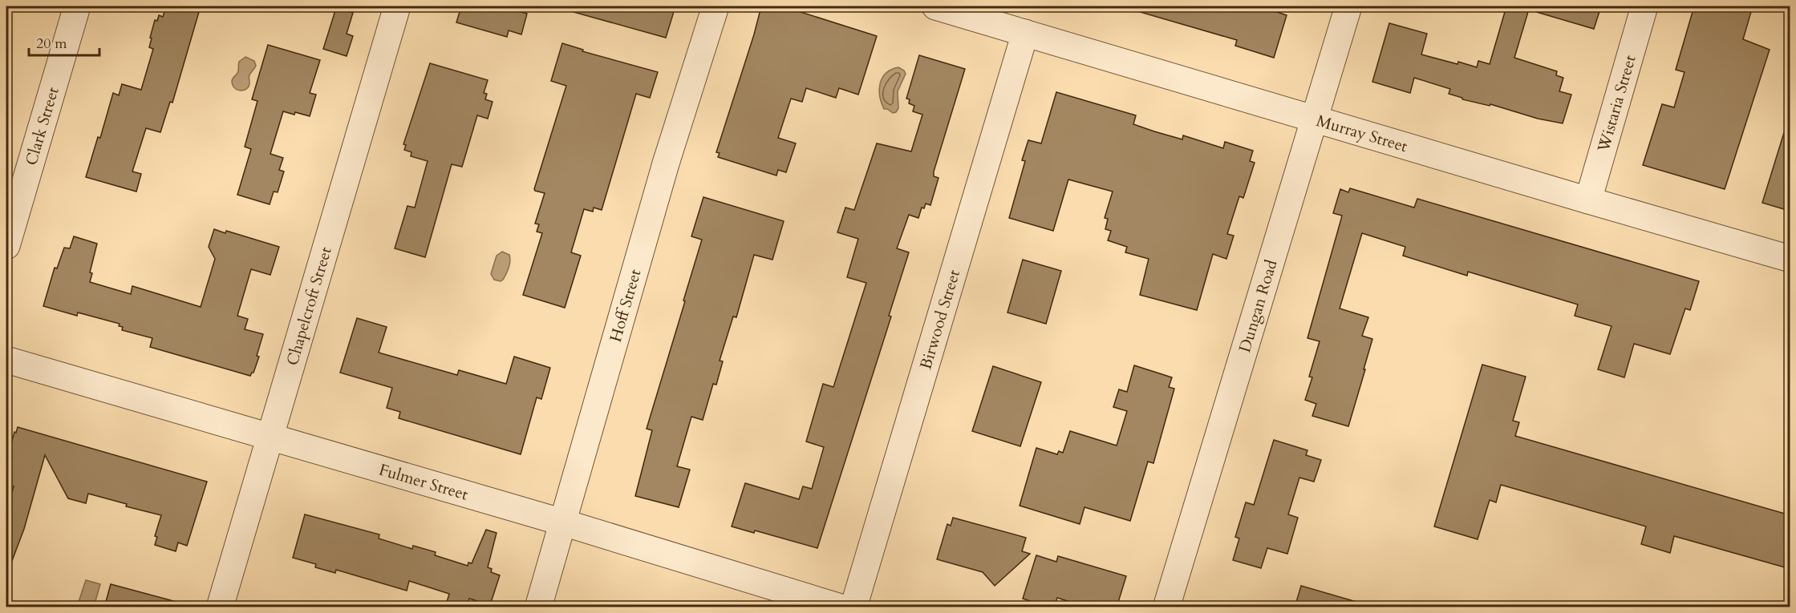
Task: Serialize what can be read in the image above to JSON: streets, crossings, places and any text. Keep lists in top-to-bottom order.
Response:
{
  "streets": {
    "street": [
      "Wistaria Street",
      "Clark Street",
      "Murray Street",
      "Hoff Street",
      "Chapelcroft Street",
      "Dungan Road",
      "Birwood Street",
      "Fulmer Street"
    ]
  },
  "crossings": [
    ["Wistaria Street", "Murray Street"],
    ["Murray Street", "Dungan Road"],
    ["Murray Street", "Birwood Street"],
    ["Hoff Street", "Fulmer Street"],
    ["Chapelcroft Street", "Fulmer Street"]
  ],
  "scale_bar": "20 m"
}
